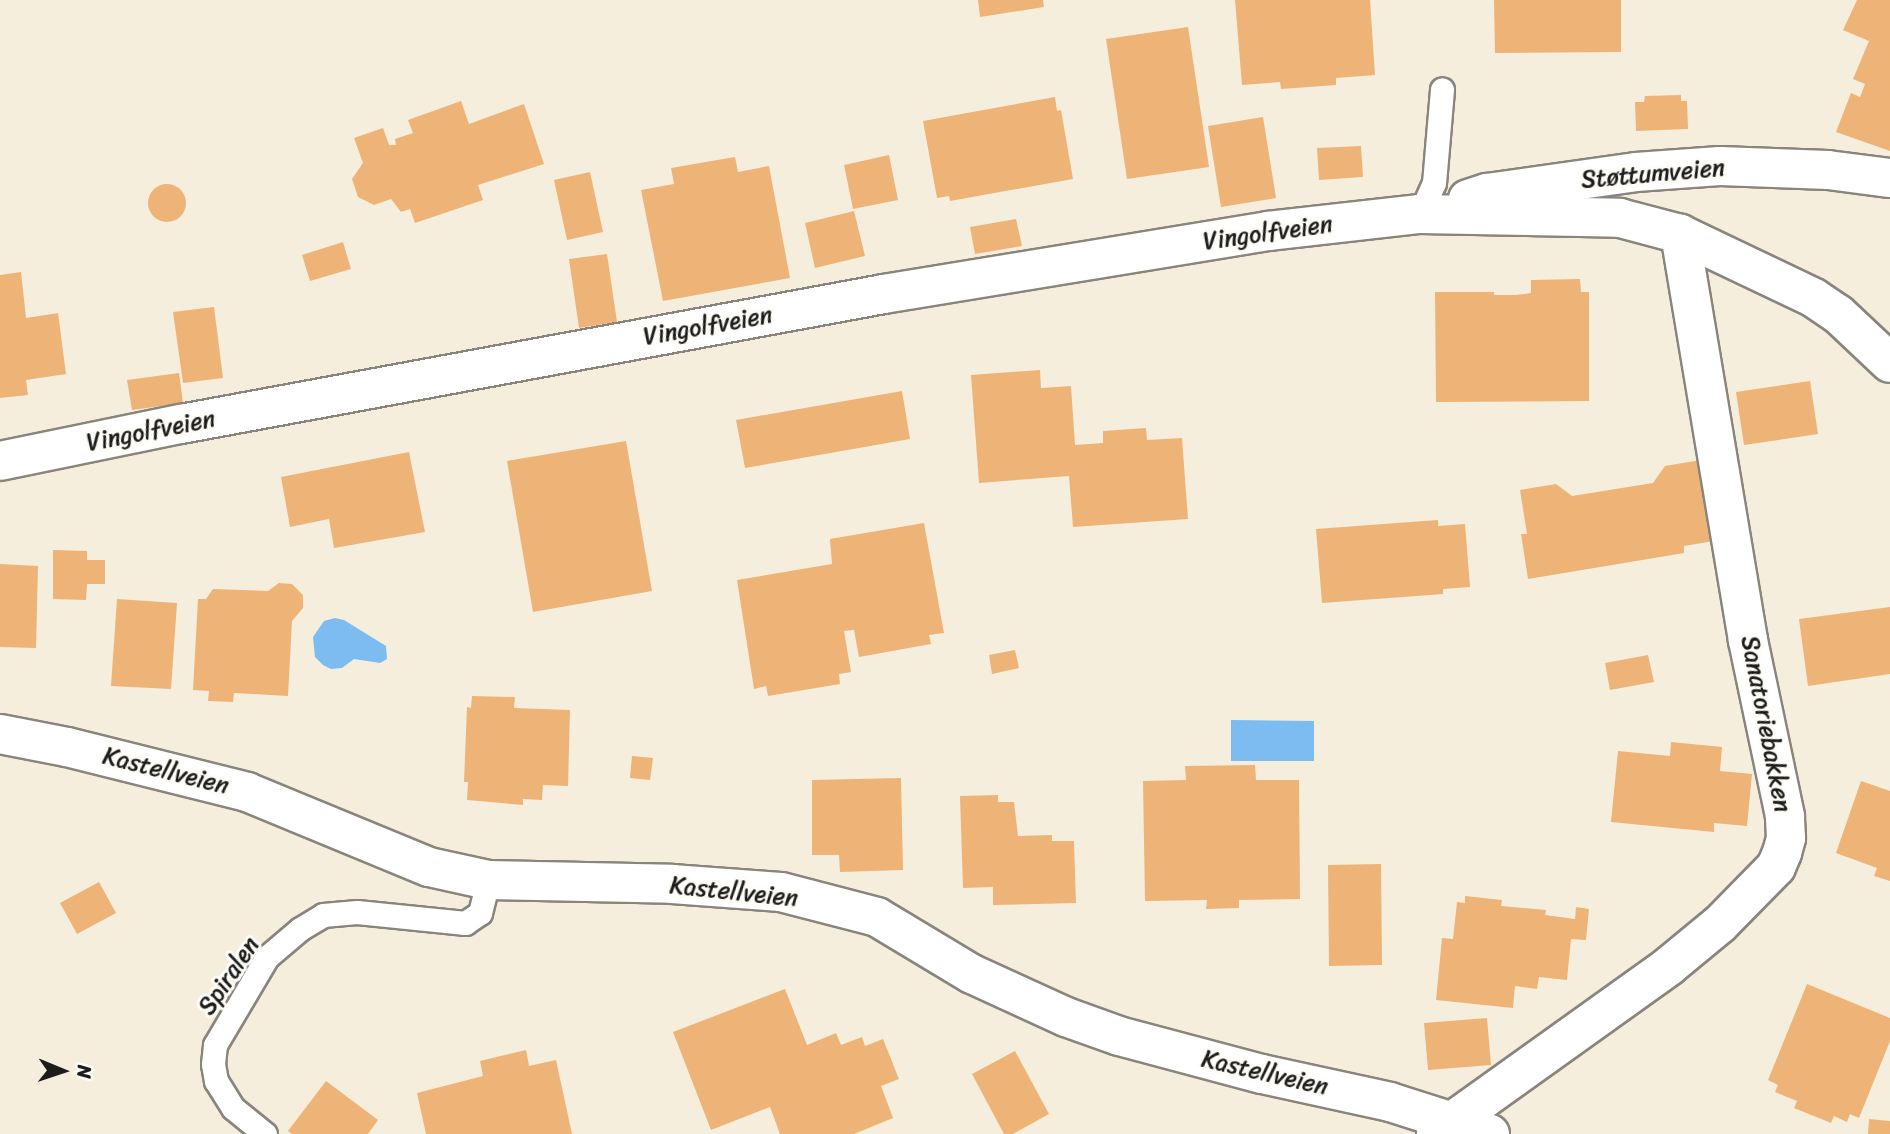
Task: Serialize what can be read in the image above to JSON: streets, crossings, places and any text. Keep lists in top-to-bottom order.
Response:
{
  "streets": {
    "street": [
      "Støttumveien",
      "Vingolfveien",
      "Sanatoriebakken",
      "Kastellveien"
    ],
    "lane": ["Spiralen"]
  },
  "crossings": [
    ["Støttumveien", "Vingolfveien"],
    ["Vingolfveien", "Sanatoriebakken"],
    ["Sanatoriebakken", "Kastellveien"],
    ["Kastellveien", "Spiralen"]
  ],
  "north": "right"
}
